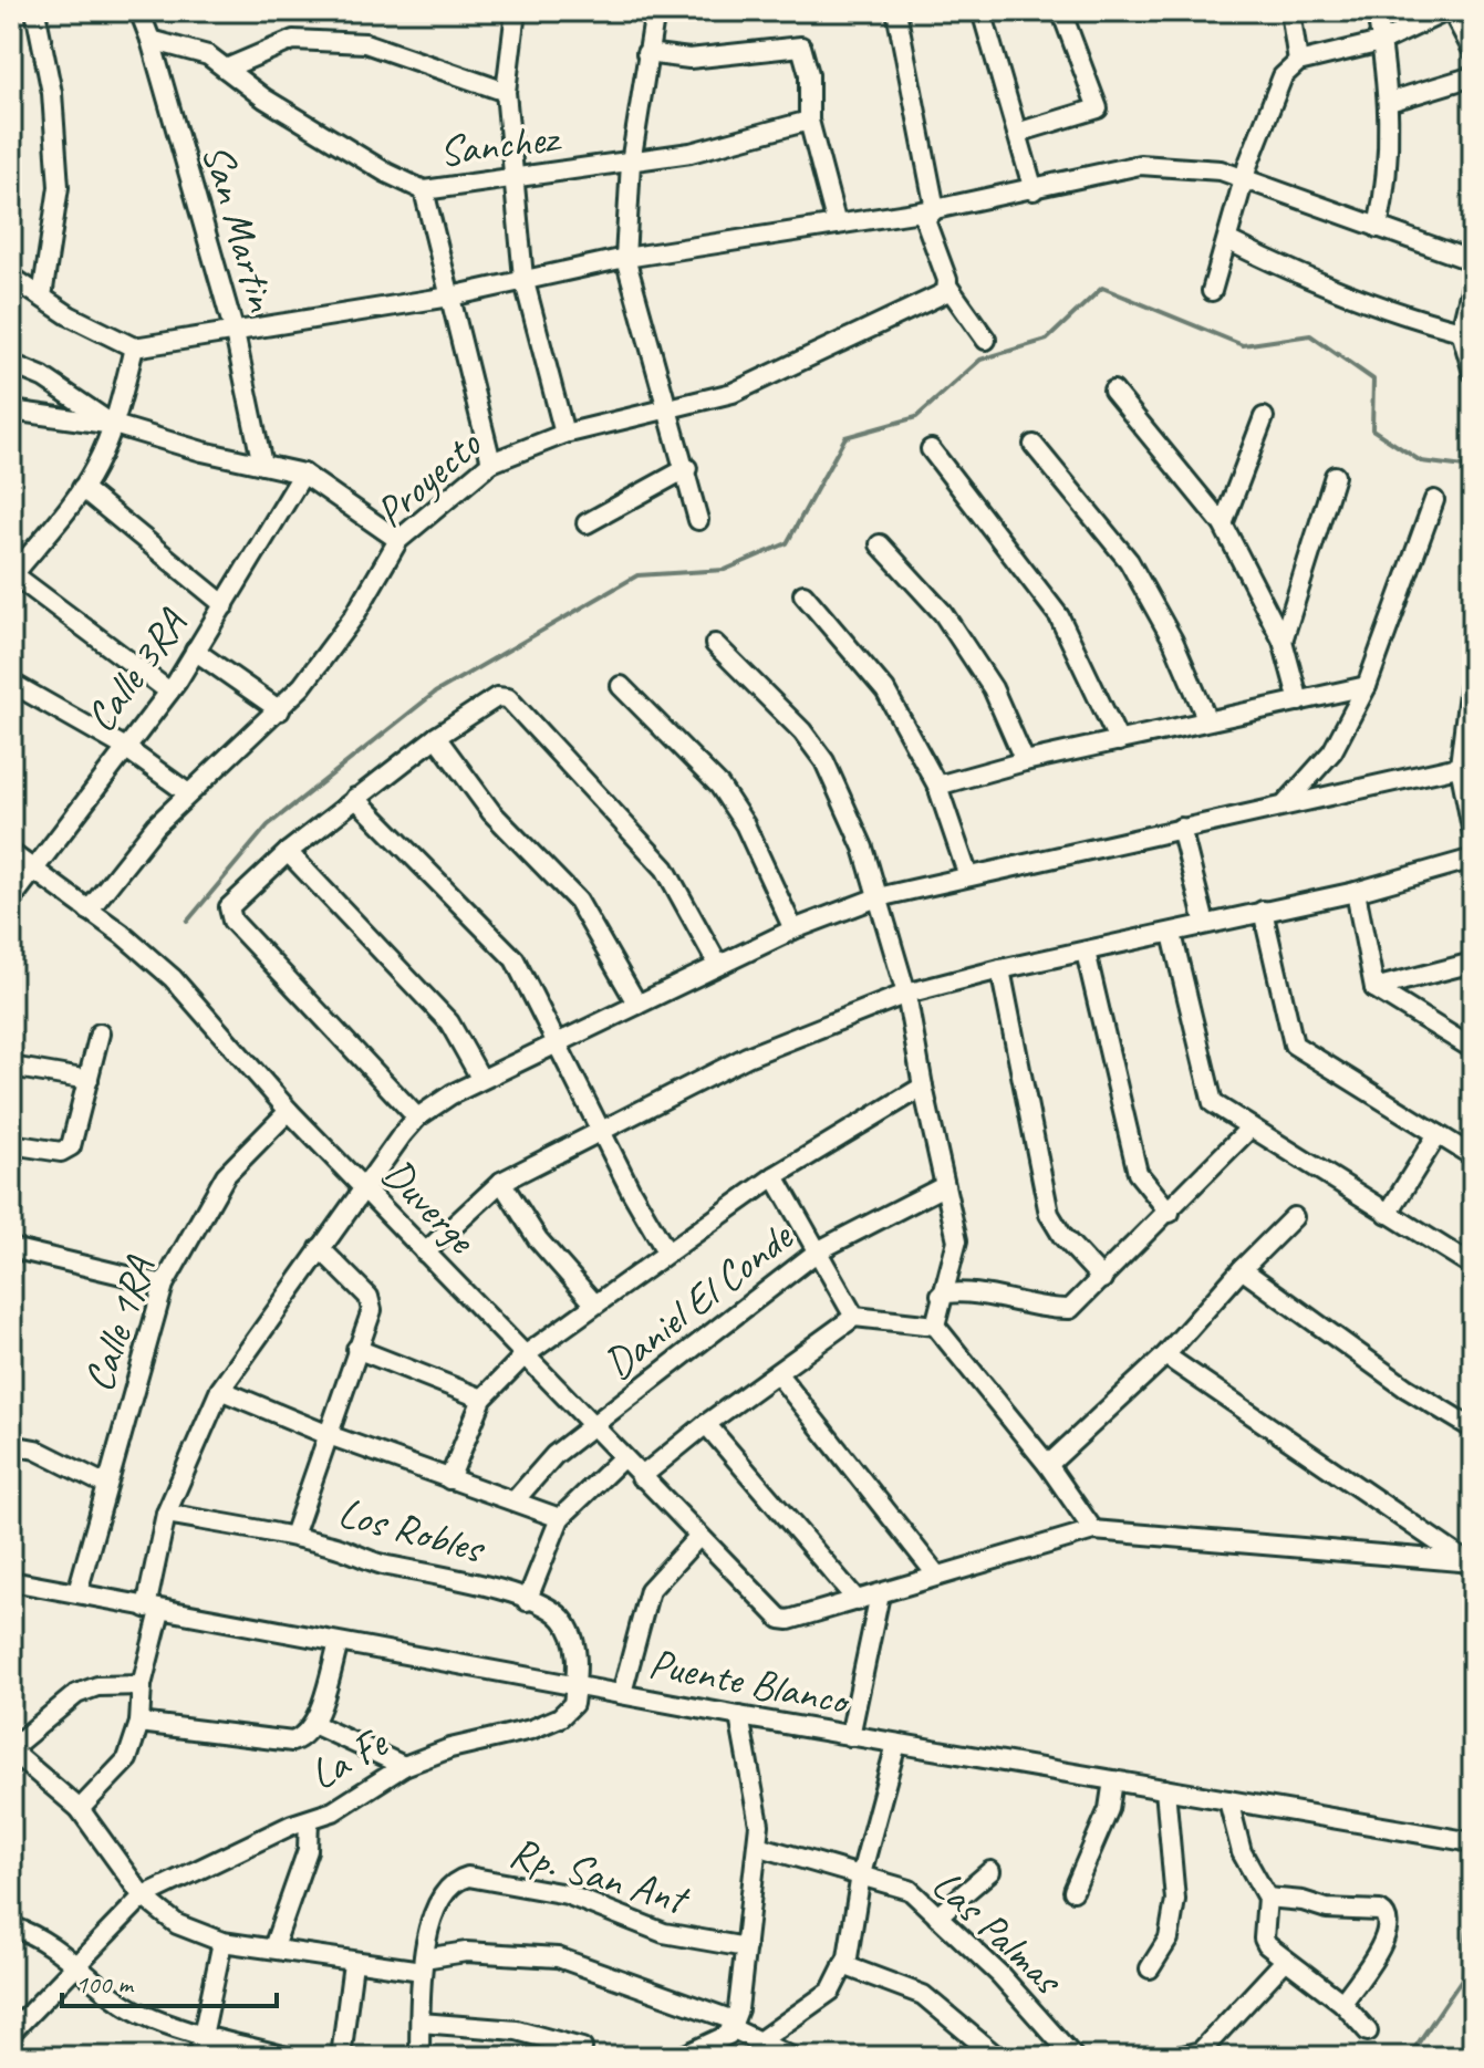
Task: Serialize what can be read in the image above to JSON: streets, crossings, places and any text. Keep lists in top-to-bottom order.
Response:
{
  "streets": {
    "street": [
      "Sanchez",
      "San Martin",
      "Proyecto",
      "Calle 3RA",
      "Duverge",
      "Daniel El Conde",
      "Calle 1RA",
      "Los Robles",
      "Puente Blanco",
      "La Fe",
      "Rp. San Ant",
      "Las Palmas"
    ]
  },
  "crossings": [
    ["Sanchez", "San Martin"],
    ["Proyecto", "Duverge"],
    ["Calle 3RA", "Duverge"],
    ["Duverge", "Daniel El Conde"],
    ["Duverge", "Calle 1RA"],
    ["Calle 1RA", "Puente Blanco"],
    ["Los Robles", "Puente Blanco"],
    ["Los Robles", "La Fe"],
    ["Puente Blanco", "La Fe"]
  ],
  "scale_bar": "100 m"
}
